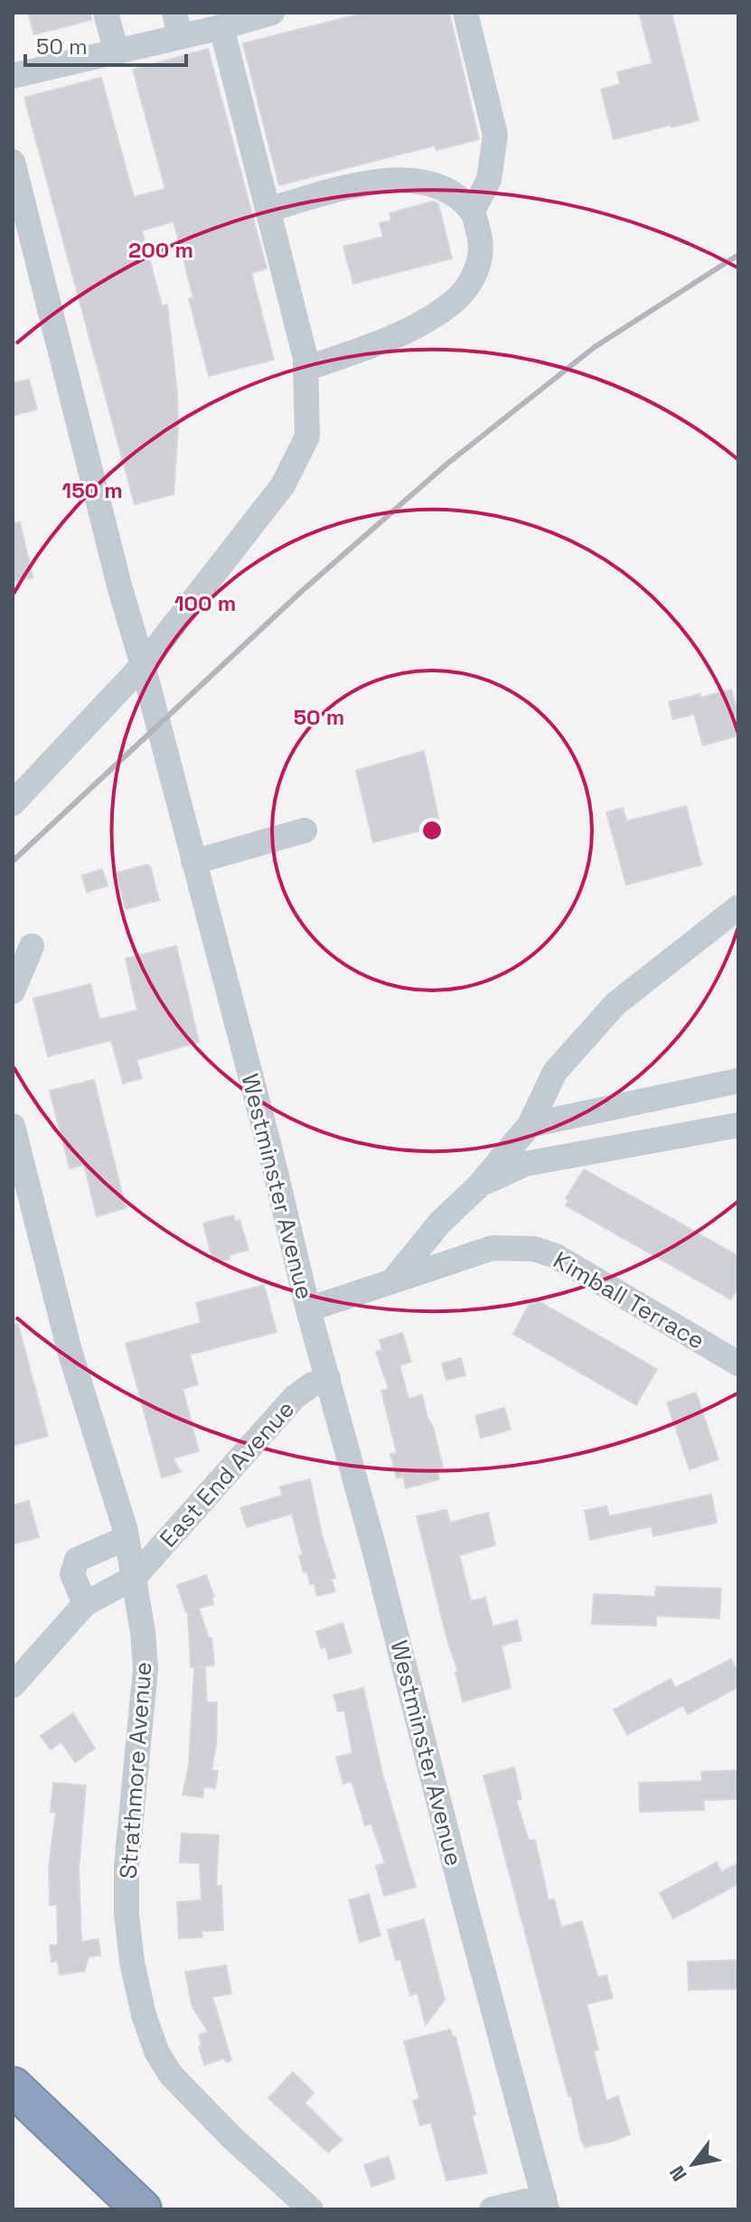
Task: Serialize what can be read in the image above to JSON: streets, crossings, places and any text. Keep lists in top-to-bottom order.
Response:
{
  "streets": {
    "street": [
      "Westminster Avenue",
      "Kimball Terrace",
      "East End Avenue",
      "Strathmore Avenue"
    ]
  },
  "crossings": [
    ["Westminster Avenue", "Kimball Terrace"],
    ["Westminster Avenue", "East End Avenue"],
    ["East End Avenue", "Strathmore Avenue"]
  ],
  "scale_bar": "50 m",
  "north": "bottom left",
  "rings": [
    "200 m",
    "150 m",
    "100 m",
    "50 m"
  ]
}
